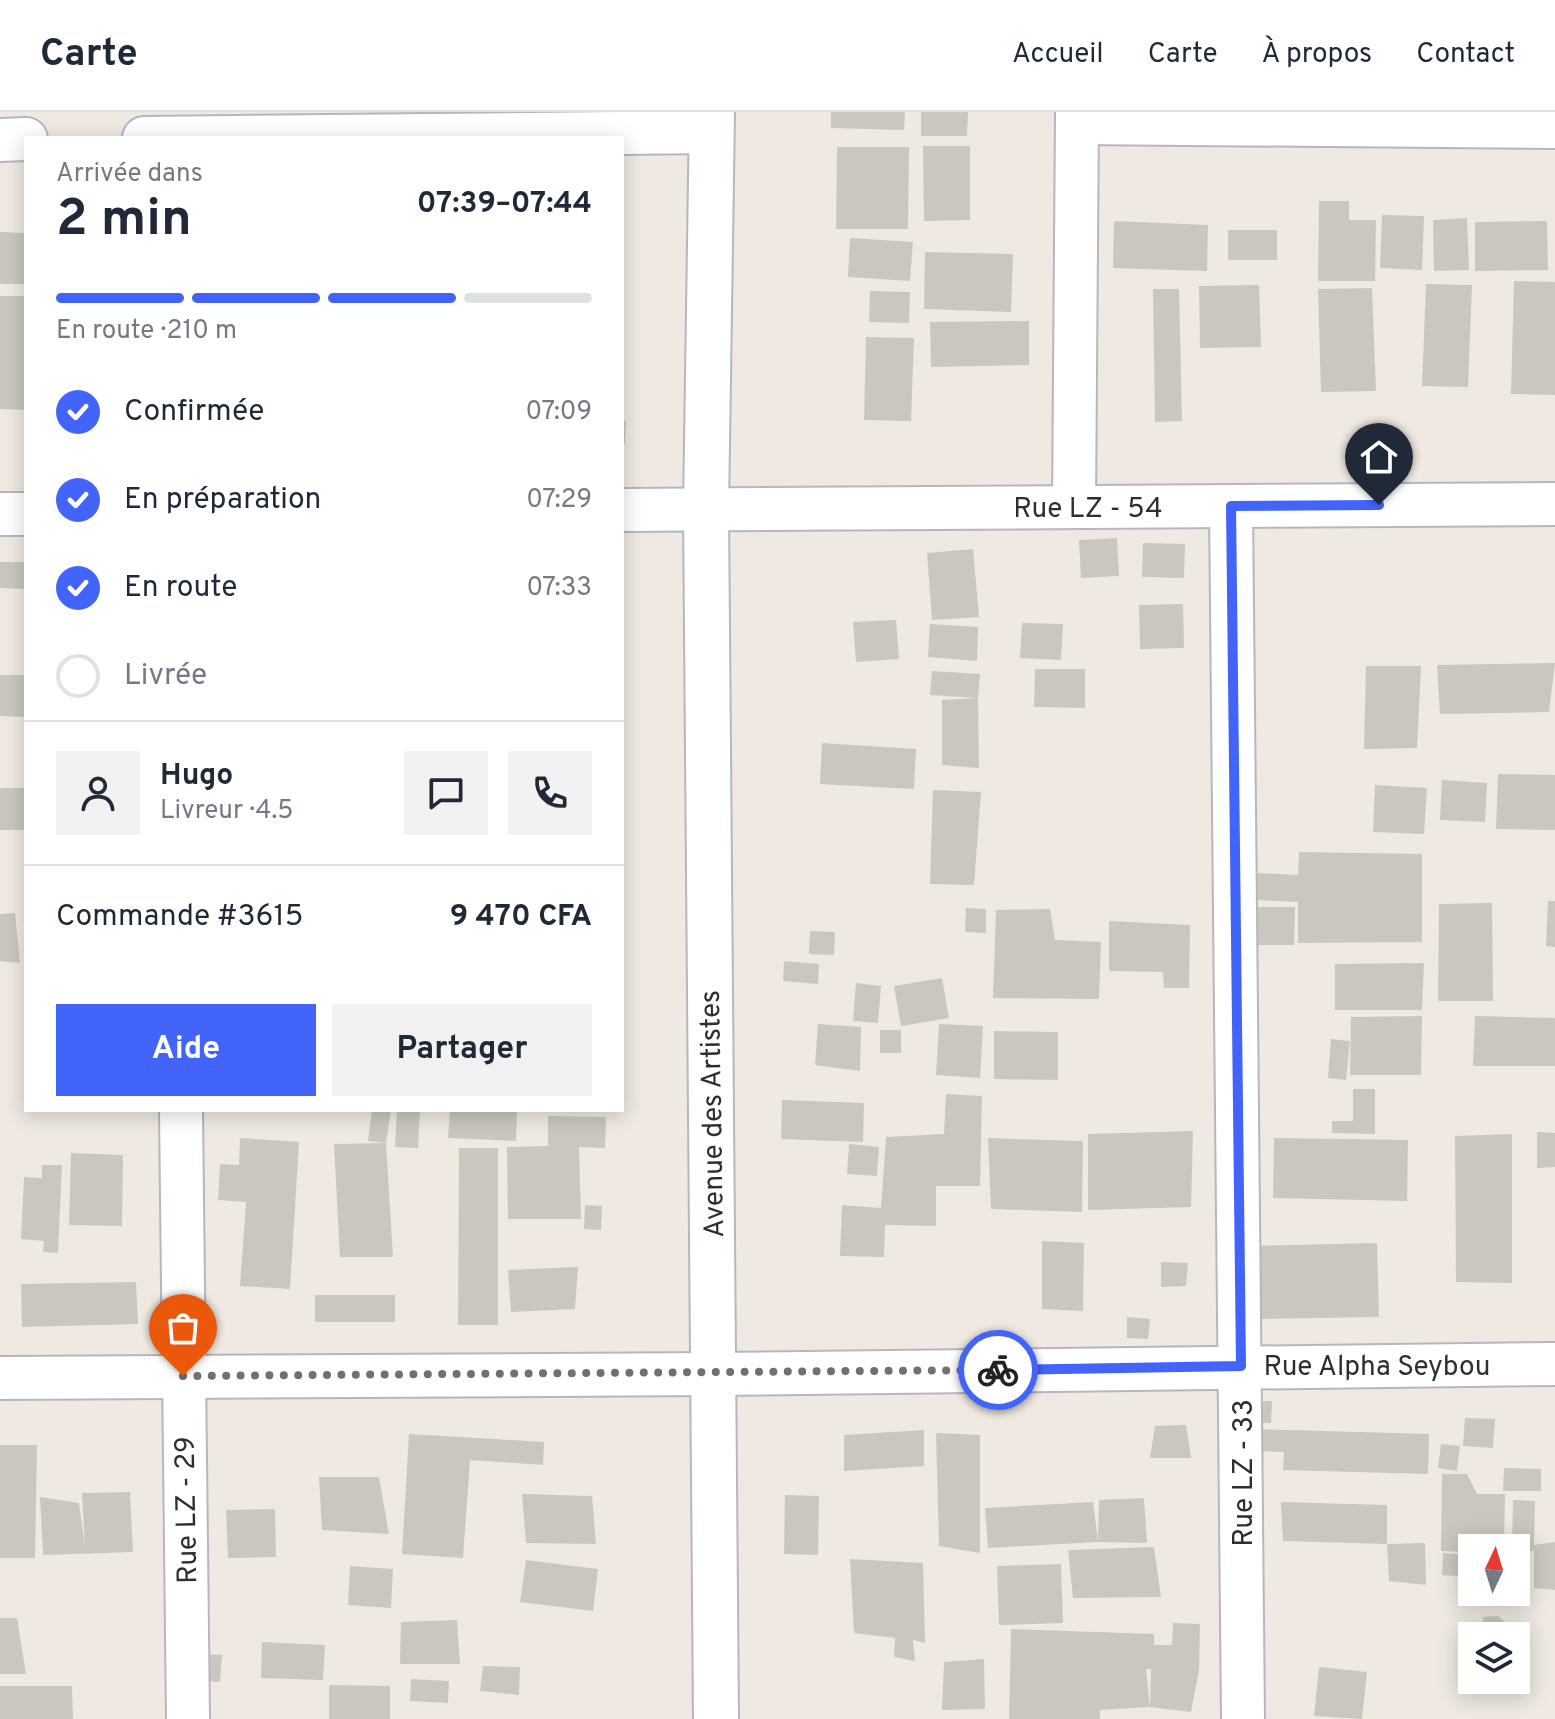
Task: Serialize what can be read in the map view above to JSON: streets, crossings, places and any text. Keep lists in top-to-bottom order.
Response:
{
  "streets": {
    "street": [
      "Rue LZ - 54",
      "Avenue des Artistes",
      "Rue Alpha Seybou",
      "Rue LZ - 33",
      "Rue LZ - 29"
    ]
  },
  "crossings": [
    ["Rue LZ - 54", "Avenue des Artistes"],
    ["Rue LZ - 54", "Rue LZ - 33"],
    ["Avenue des Artistes", "Rue Alpha Seybou"],
    ["Rue Alpha Seybou", "Rue LZ - 33"],
    ["Rue Alpha Seybou", "Rue LZ - 29"]
  ],
  "north": "top",
  "page": {
    "header": "Carte",
    "nav": [
      "Accueil",
      "Carte",
      "À propos",
      "Contact"
    ],
    "heading": ["2 min", "Arrivée dans", "07:39–07:44"],
    "panel": [
      "Hugo",
      "Livreur · 4.5",
      "Commande #3615",
      "9 470 CFA"
    ],
    "bar": "En route · 210 m",
    "list": [
      ["Confirmée", "07:09"],
      ["En préparation", "07:29"],
      ["En route", "07:33"],
      "Livrée"
    ],
    "buttons": ["Aide", "Partager"]
  }
}
